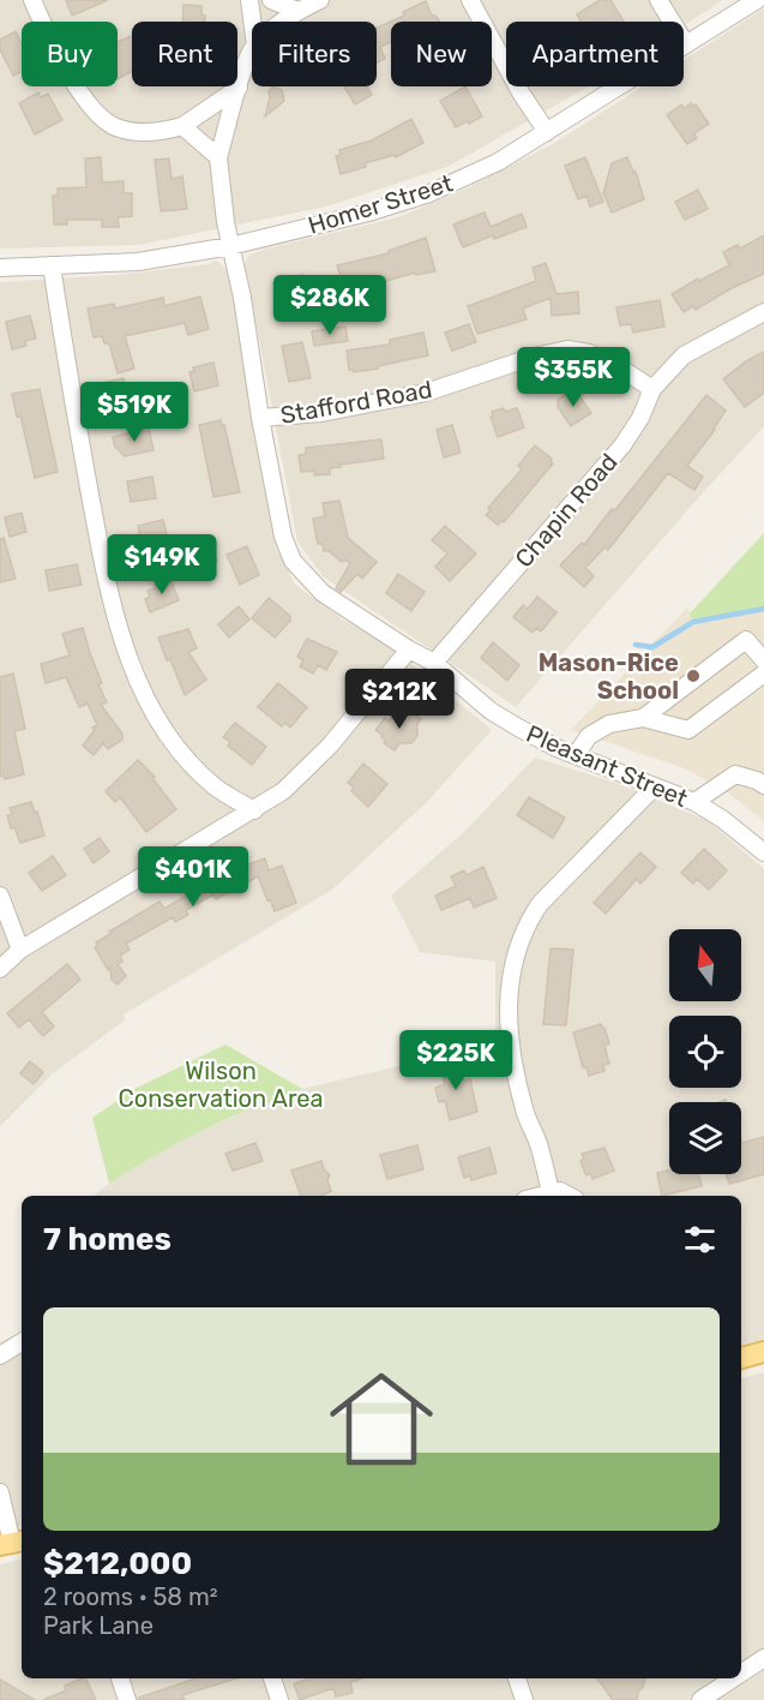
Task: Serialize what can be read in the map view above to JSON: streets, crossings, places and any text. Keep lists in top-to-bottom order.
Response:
{
  "streets": {
    "street": [
      "Homer Street",
      "Stafford Road",
      "Chapin Road",
      "Pleasant Street"
    ]
  },
  "crossings": [
    ["Homer Street", "Pleasant Street"],
    ["Stafford Road", "Chapin Road"],
    ["Stafford Road", "Pleasant Street"],
    ["Chapin Road", "Pleasant Street"]
  ],
  "parks": ["Wilson Conservation Area"],
  "places": ["Mason-Rice School"],
  "north": "top",
  "page": {
    "chip": [
      "Buy",
      "Rent",
      "Filters",
      "New",
      "Apartment"
    ],
    "price": [
      "$286K",
      "$355K",
      "$519K",
      "$149K",
      "$212K",
      "$401K",
      "$225K"
    ],
    "heading": "7 homes",
    "list": [
      {
        "name": "$212,000",
        "note": "2 rooms · 58 m² · Park Lane"
      }
    ]
  }
}
